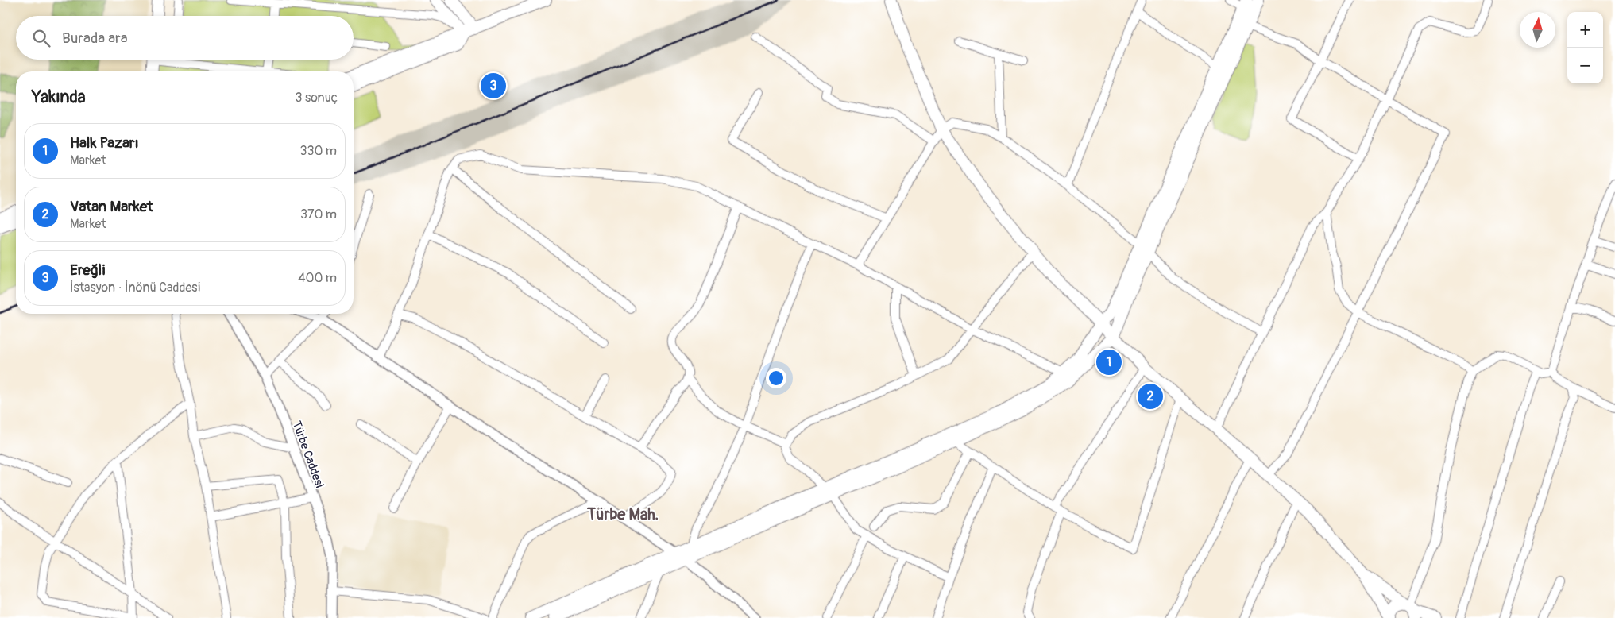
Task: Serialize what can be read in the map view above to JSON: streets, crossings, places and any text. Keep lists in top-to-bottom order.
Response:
{
  "streets": {
    "street": ["Türbe Caddesi"]
  },
  "districts": ["Türbe Mah."],
  "north": "top",
  "page": {
    "map_buttons": ["+", "−"],
    "search": "Burada ara",
    "pins": ["3", "1", "2"],
    "heading": ["Yakında", "3 sonuç"],
    "list": [
      {
        "mark": "1",
        "name": "Halk Pazarı",
        "note": "Market",
        "value": "330 m"
      },
      {
        "mark": "2",
        "name": "Vatan Market",
        "note": "Market",
        "value": "370 m"
      },
      {
        "mark": "3",
        "name": "Ereğli",
        "note": "İstasyon · İnönü Caddesi",
        "value": "400 m"
      }
    ]
  }
}
